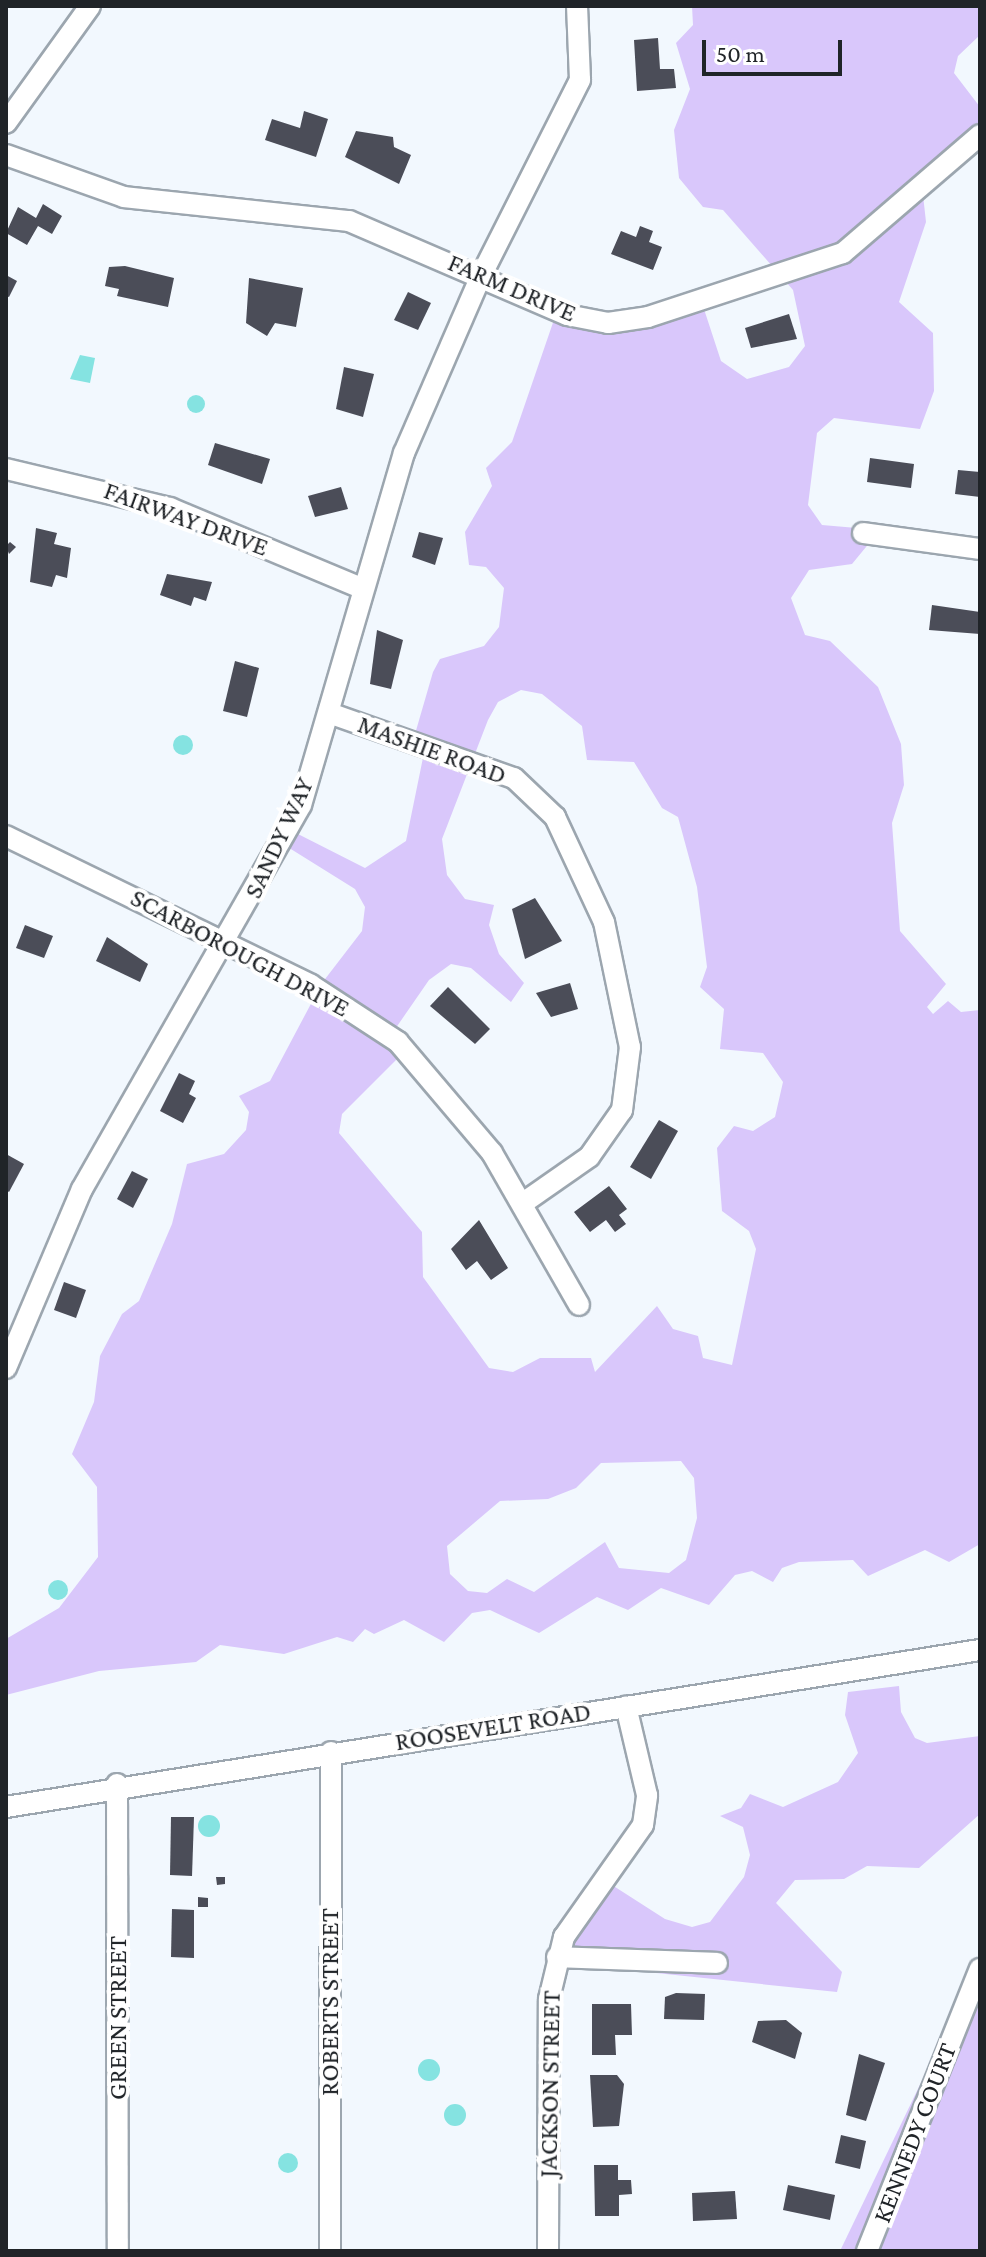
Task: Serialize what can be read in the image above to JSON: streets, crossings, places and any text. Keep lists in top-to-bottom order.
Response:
{
  "streets": {
    "street": [
      "FARM DRIVE",
      "FAIRWAY DRIVE",
      "MASHIE ROAD",
      "SANDY WAY",
      "SCARBOROUGH DRIVE",
      "ROOSEVELT ROAD",
      "ROBERTS STREET",
      "GREEN STREET",
      "JACKSON STREET",
      "KENNEDY COURT"
    ]
  },
  "crossings": [
    ["FARM DRIVE", "SANDY WAY"],
    ["FAIRWAY DRIVE", "SANDY WAY"],
    ["MASHIE ROAD", "SANDY WAY"],
    ["MASHIE ROAD", "SCARBOROUGH DRIVE"],
    ["SANDY WAY", "SCARBOROUGH DRIVE"],
    ["ROOSEVELT ROAD", "ROBERTS STREET"],
    ["ROOSEVELT ROAD", "GREEN STREET"],
    ["ROOSEVELT ROAD", "JACKSON STREET"]
  ],
  "scale_bar": "50 m"
}
